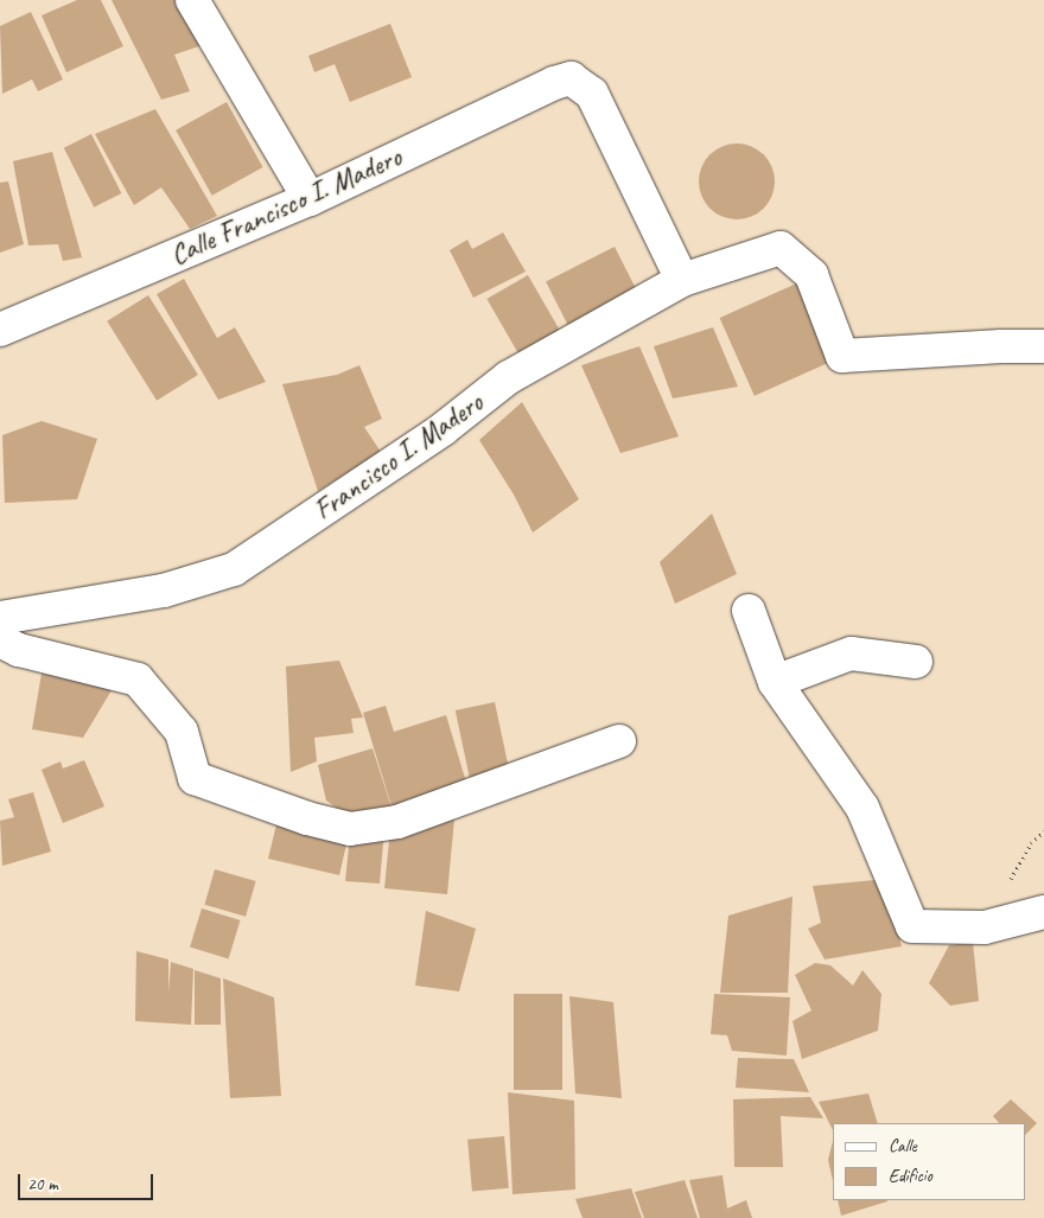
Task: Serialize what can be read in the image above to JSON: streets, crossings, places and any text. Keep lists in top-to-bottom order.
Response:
{
  "streets": {
    "street": ["Calle Francisco I. Madero", "Francisco I. Madero"]
  },
  "crossings": [
    ["Calle Francisco I. Madero", "Francisco I. Madero"]
  ],
  "legend": ["Calle", "Edificio"],
  "scale_bar": "20 m"
}
